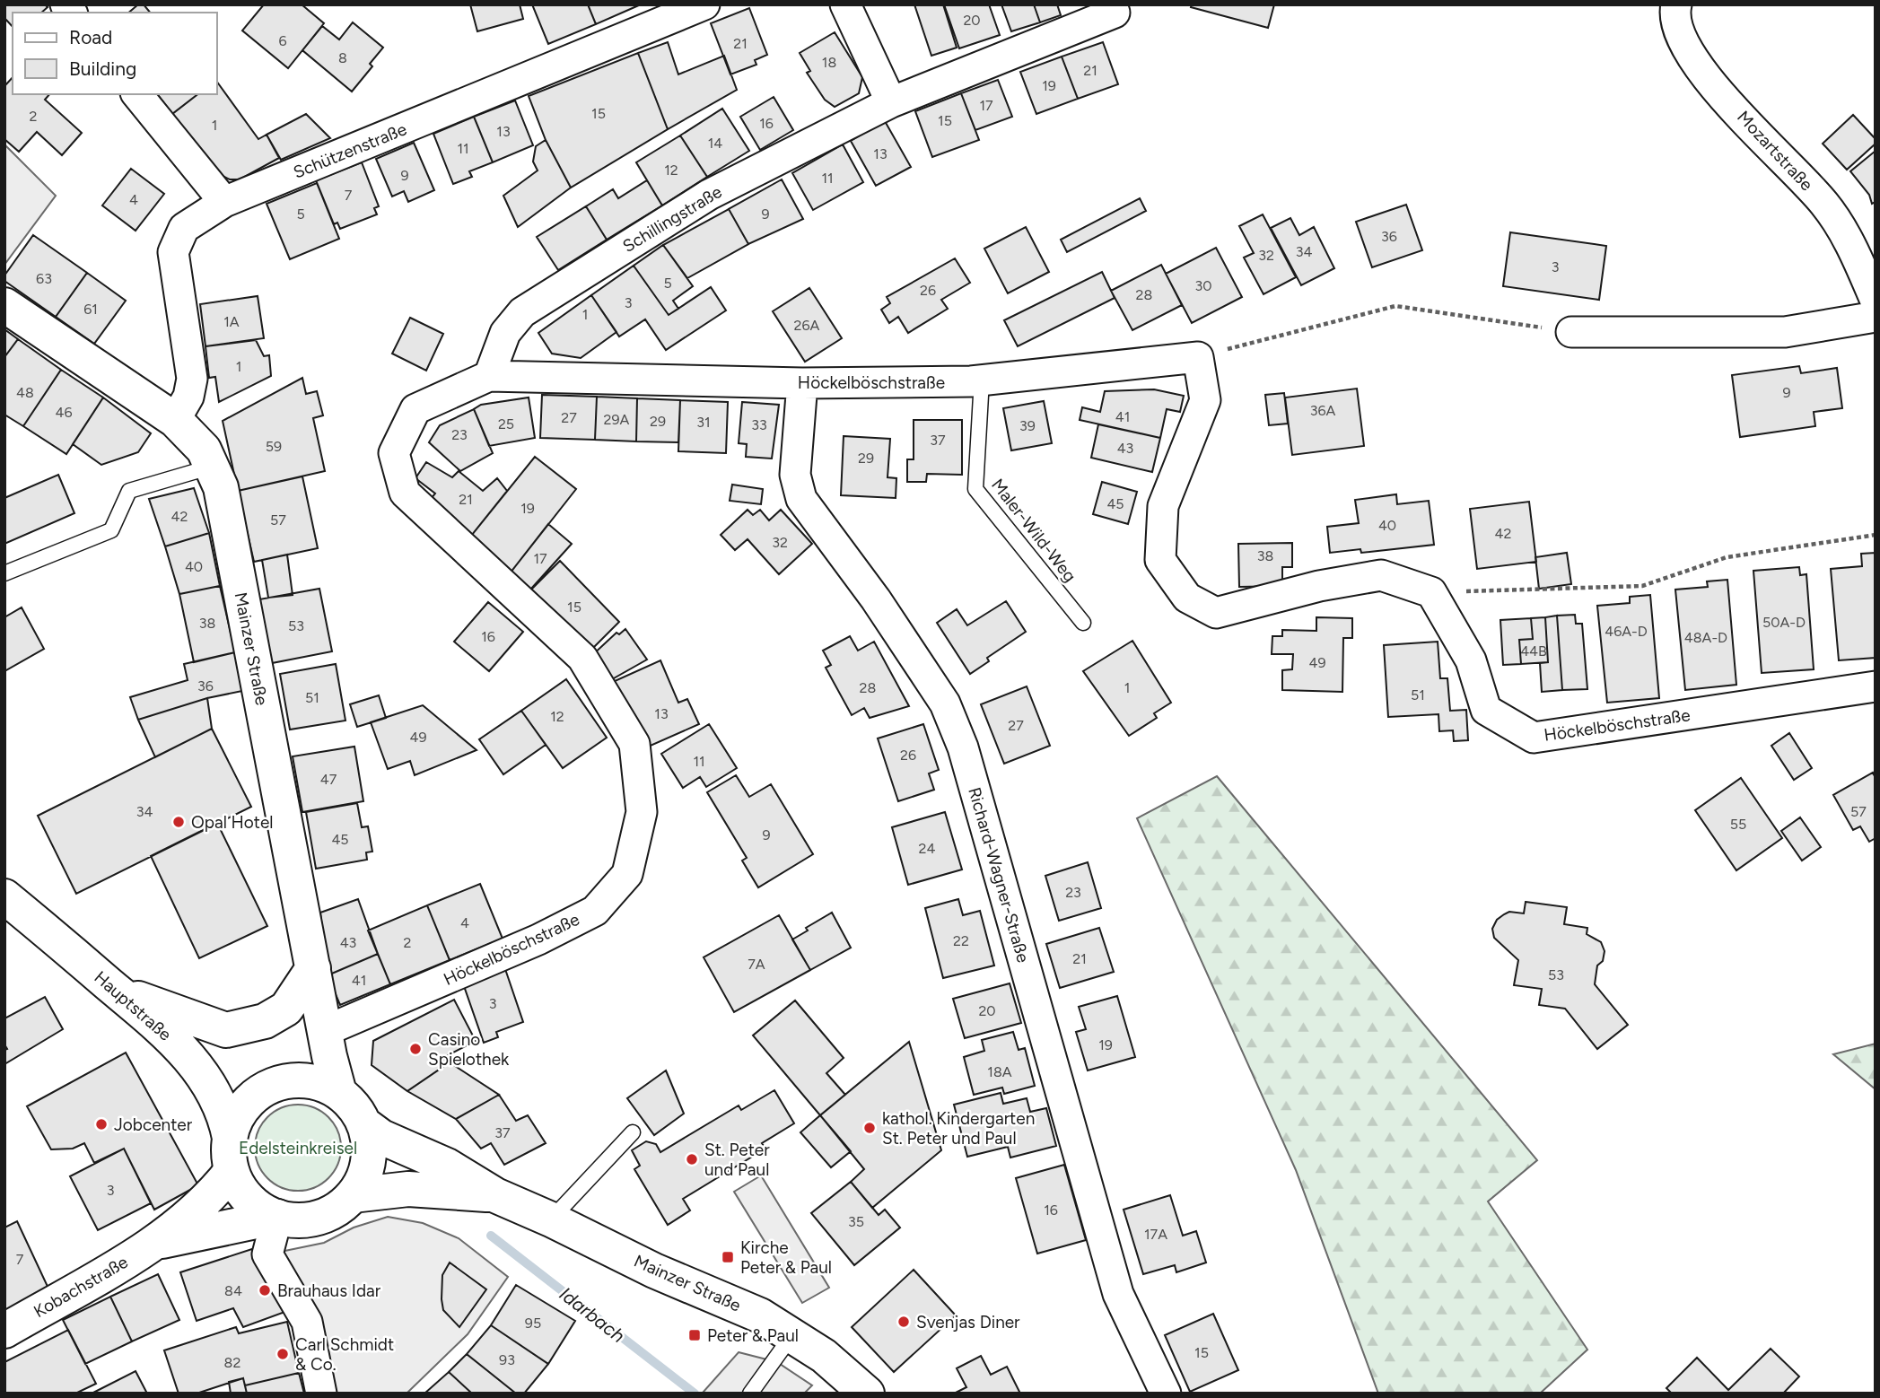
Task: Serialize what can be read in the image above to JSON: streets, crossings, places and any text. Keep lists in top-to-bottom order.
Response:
{
  "streets": {
    "main road": ["Mainzer Straße", "Hauptstraße", "Kobachstraße"],
    "street": [
      "Schützenstraße",
      "Mozartstraße",
      "Schillingstraße",
      "Höckelböschstraße",
      "Richard-Wagner-Straße"
    ],
    "lane": ["Maler-Wild-Weg"]
  },
  "crossings": [
    ["Schützenstraße", "Mainzer Straße"],
    ["Schillingstraße", "Höckelböschstraße"],
    ["Höckelböschstraße", "Maler-Wild-Weg"],
    ["Höckelböschstraße", "Mainzer Straße"],
    ["Höckelböschstraße", "Richard-Wagner-Straße"],
    ["Mainzer Straße", "Hauptstraße"],
    ["Mainzer Straße", "Kobachstraße"],
    ["Hauptstraße", "Kobachstraße"]
  ],
  "water": ["Idarbach"],
  "parks": ["Edelsteinkreisel"],
  "places": {
    "other": [
      "Opal Hotel",
      "Casino Spielothek",
      "Jobcenter",
      "kathol. Kindergarten St. Peter und Paul",
      "St. Peter und Paul",
      "Brauhaus Idar",
      "Svenjas Diner",
      "Carl Schmidt & Co."
    ],
    "transit": ["Kirche Peter & Paul", "Peter & Paul"]
  },
  "house_numbers": [
    "20",
    "6",
    "21",
    "8",
    "18",
    "21",
    "19",
    "17",
    "15",
    "2",
    "15",
    "16",
    "1",
    "13",
    "14",
    "11",
    "13",
    "12",
    "9",
    "11",
    "7",
    "4",
    "5",
    "9",
    "36",
    "34",
    "32",
    "3",
    "63",
    "5",
    "30",
    "26",
    "28",
    "3",
    "61",
    "1",
    "1A",
    "26A",
    "1",
    "48",
    "9",
    "36A",
    "46",
    "41",
    "27",
    "29A",
    "29",
    "31",
    "25",
    "33",
    "39",
    "23",
    "37",
    "59",
    "43",
    "29",
    "21",
    "45",
    "19",
    "42",
    "57",
    "40",
    "42",
    "32",
    "38",
    "17",
    "40",
    "15",
    "50A-D",
    "38",
    "53",
    "46A-D",
    "16",
    "48A-D",
    "44B",
    "49",
    "36",
    "28",
    "1",
    "51",
    "51",
    "13",
    "12",
    "27",
    "49",
    "26",
    "11",
    "47",
    "34",
    "57",
    "55",
    "9",
    "45",
    "24",
    "23",
    "4",
    "22",
    "43",
    "2",
    "21",
    "7A",
    "53",
    "41",
    "3",
    "20",
    "19",
    "18A",
    "37",
    "3",
    "16",
    "35",
    "17A",
    "7",
    "84",
    "95",
    "15",
    "93",
    "82"
  ],
  "legend": ["Road", "Building"]
}
